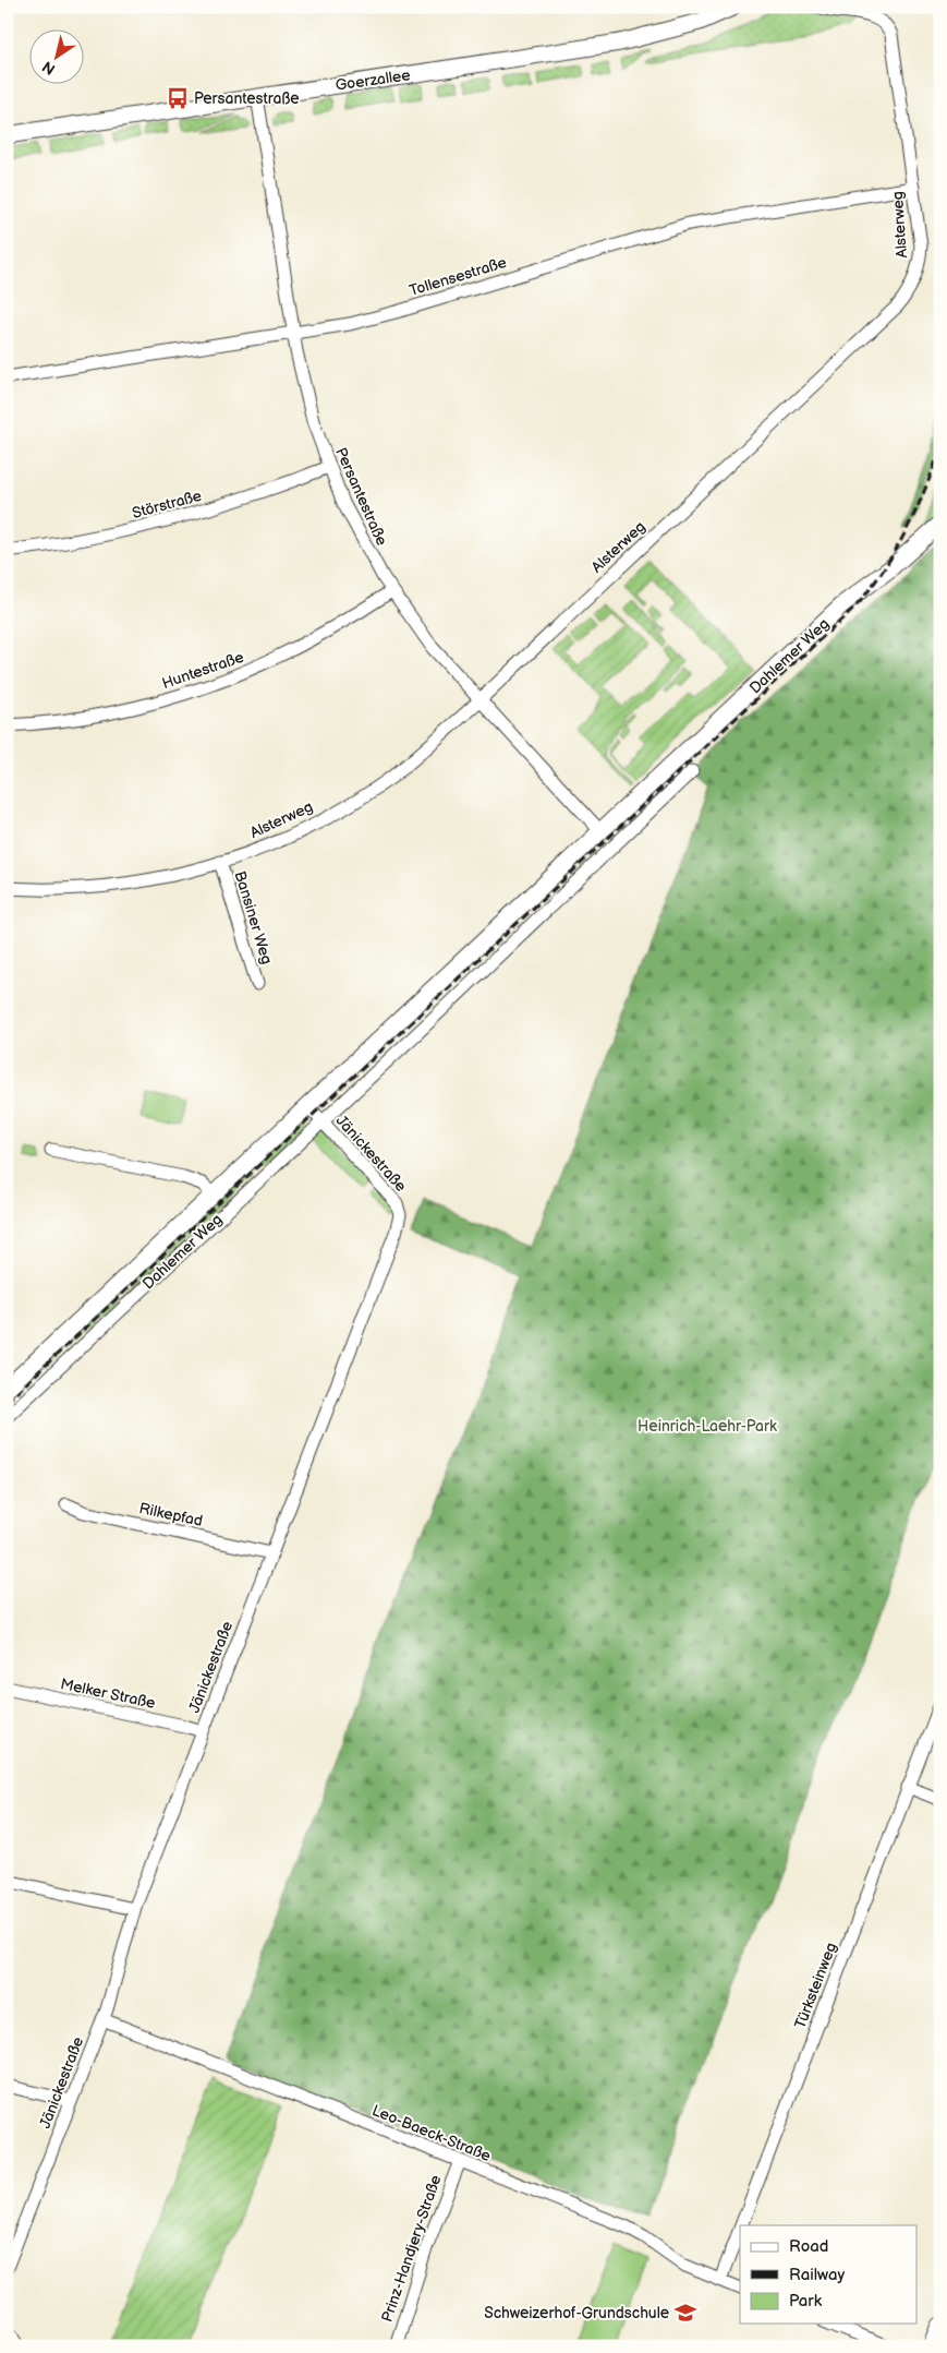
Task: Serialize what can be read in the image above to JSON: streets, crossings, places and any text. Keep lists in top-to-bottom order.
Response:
{
  "streets": {
    "main road": ["Goerzallee", "Dahlemer Weg"],
    "street": [
      "Alsterweg",
      "Tollensestraße",
      "Persantestraße",
      "Störstraße",
      "Huntestraße",
      "Bansiner Weg",
      "Jänickestraße",
      "Rilkepfad",
      "Melker Straße",
      "Türksteinweg",
      "Leo-Baeck-Straße",
      "Prinz-Handjery-Straße"
    ]
  },
  "crossings": [
    ["Goerzallee", "Persantestraße"],
    ["Alsterweg", "Tollensestraße"],
    ["Alsterweg", "Persantestraße"],
    ["Alsterweg", "Bansiner Weg"],
    ["Tollensestraße", "Persantestraße"],
    ["Persantestraße", "Störstraße"],
    ["Persantestraße", "Dahlemer Weg"],
    ["Persantestraße", "Huntestraße"],
    ["Dahlemer Weg", "Jänickestraße"],
    ["Jänickestraße", "Rilkepfad"],
    ["Jänickestraße", "Melker Straße"],
    ["Jänickestraße", "Leo-Baeck-Straße"],
    ["Türksteinweg", "Leo-Baeck-Straße"],
    ["Leo-Baeck-Straße", "Prinz-Handjery-Straße"]
  ],
  "parks": ["Heinrich-Laehr-Park"],
  "places": {
    "bus stop": ["Persantestraße"],
    "school or university": ["Schweizerhof-Grundschule"]
  },
  "legend": ["Road", "Railway", "Park"],
  "north": "bottom left"
}
